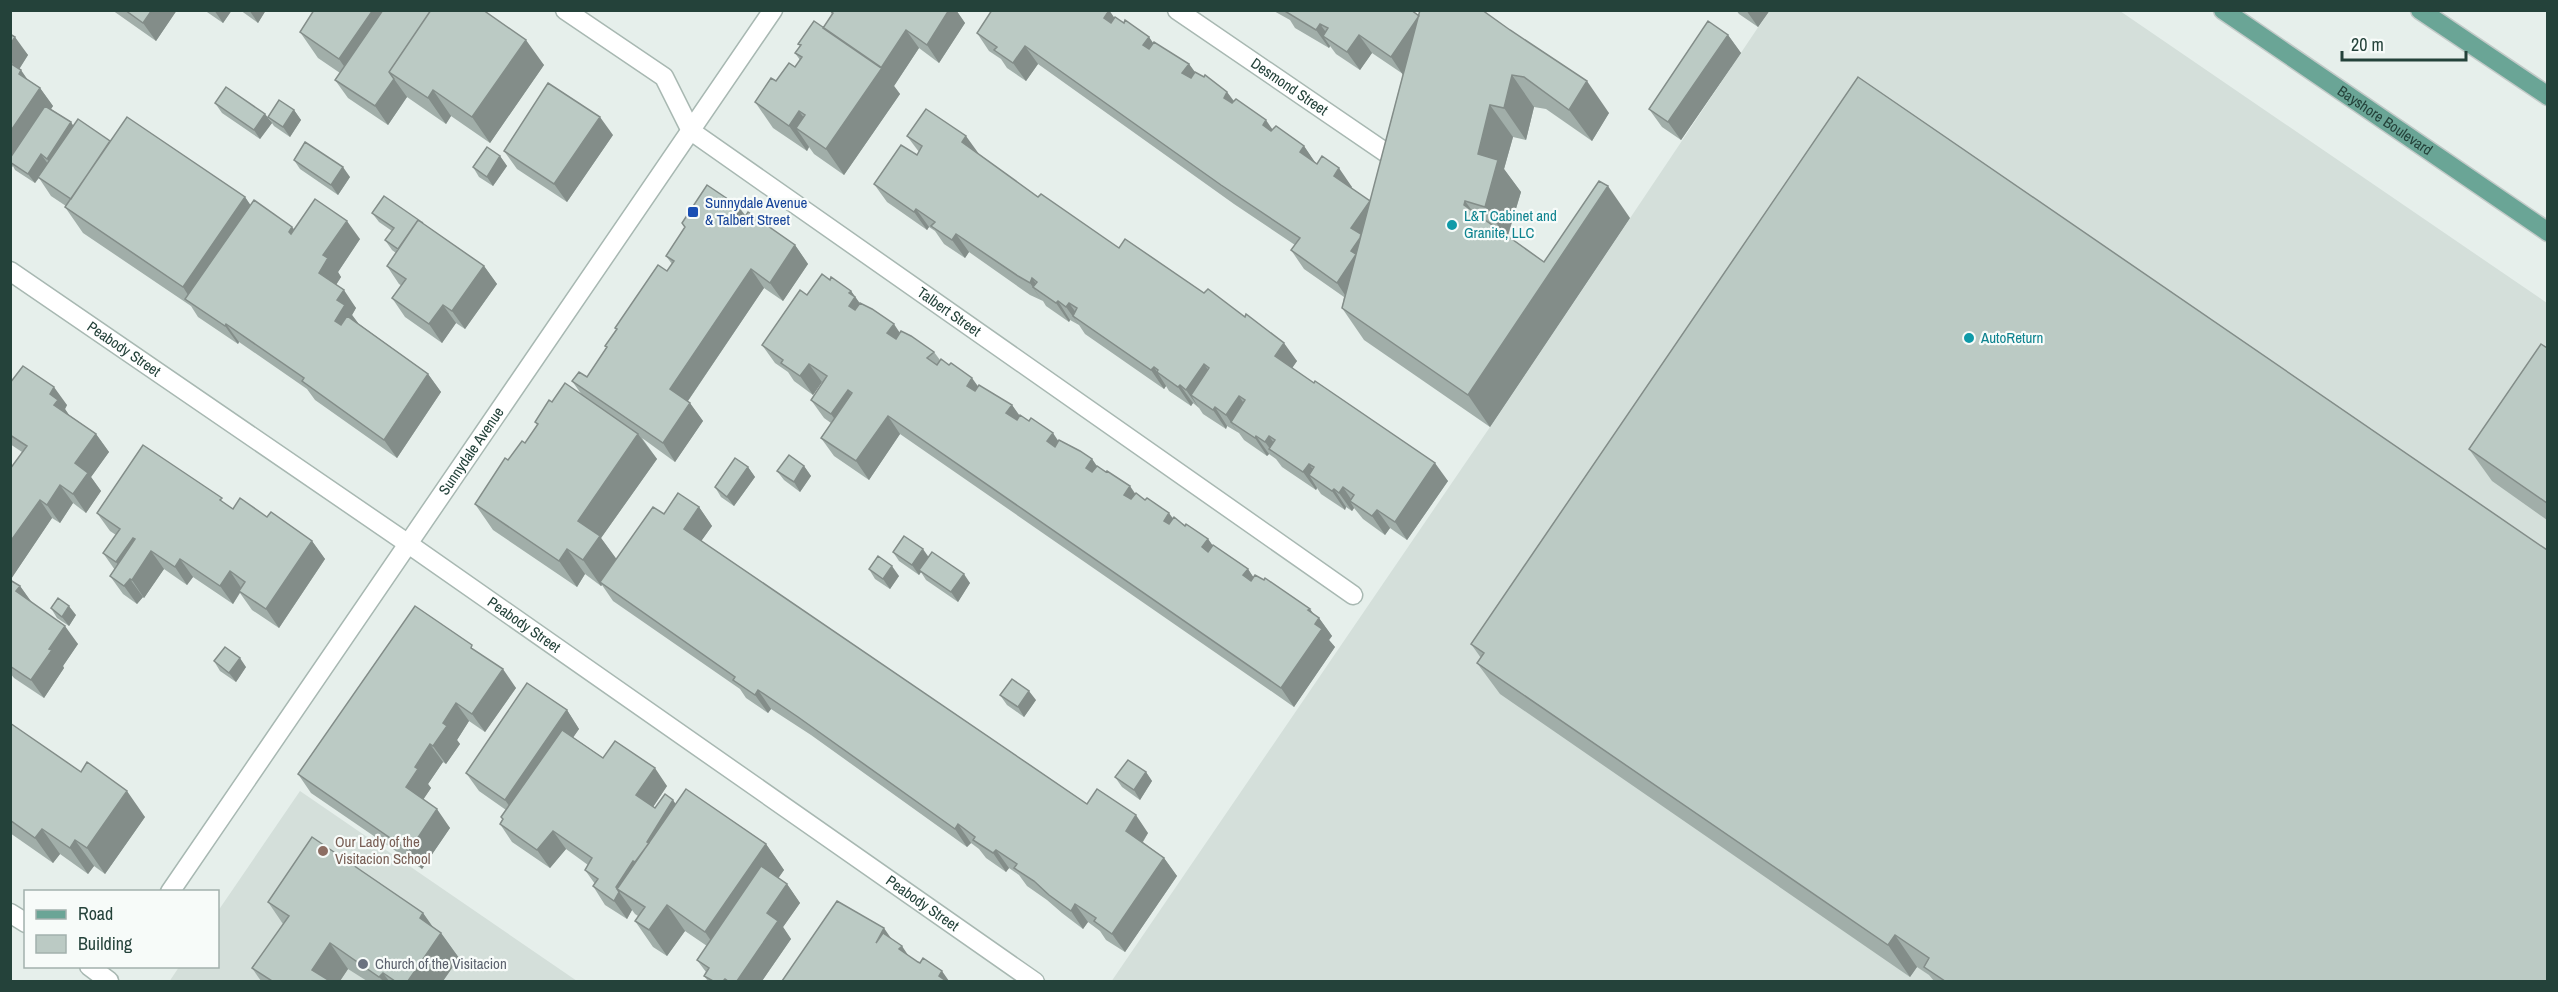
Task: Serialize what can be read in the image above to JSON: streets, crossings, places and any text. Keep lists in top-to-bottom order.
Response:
{
  "streets": {
    "main road": ["Bayshore Boulevard"],
    "street": [
      "Desmond Street",
      "Talbert Street",
      "Peabody Street",
      "Sunnydale Avenue"
    ]
  },
  "crossings": [
    ["Talbert Street", "Sunnydale Avenue"],
    ["Peabody Street", "Sunnydale Avenue"]
  ],
  "places": {
    "transit": ["Sunnydale Avenue & Talbert Street"],
    "other": [
      "L&T Cabinet and Granite, LLC",
      "AutoReturn",
      "Our Lady of the Visitacion School",
      "Church of the Visitacion"
    ]
  },
  "legend": ["Road", "Building"],
  "scale_bar": "20 m"
}
